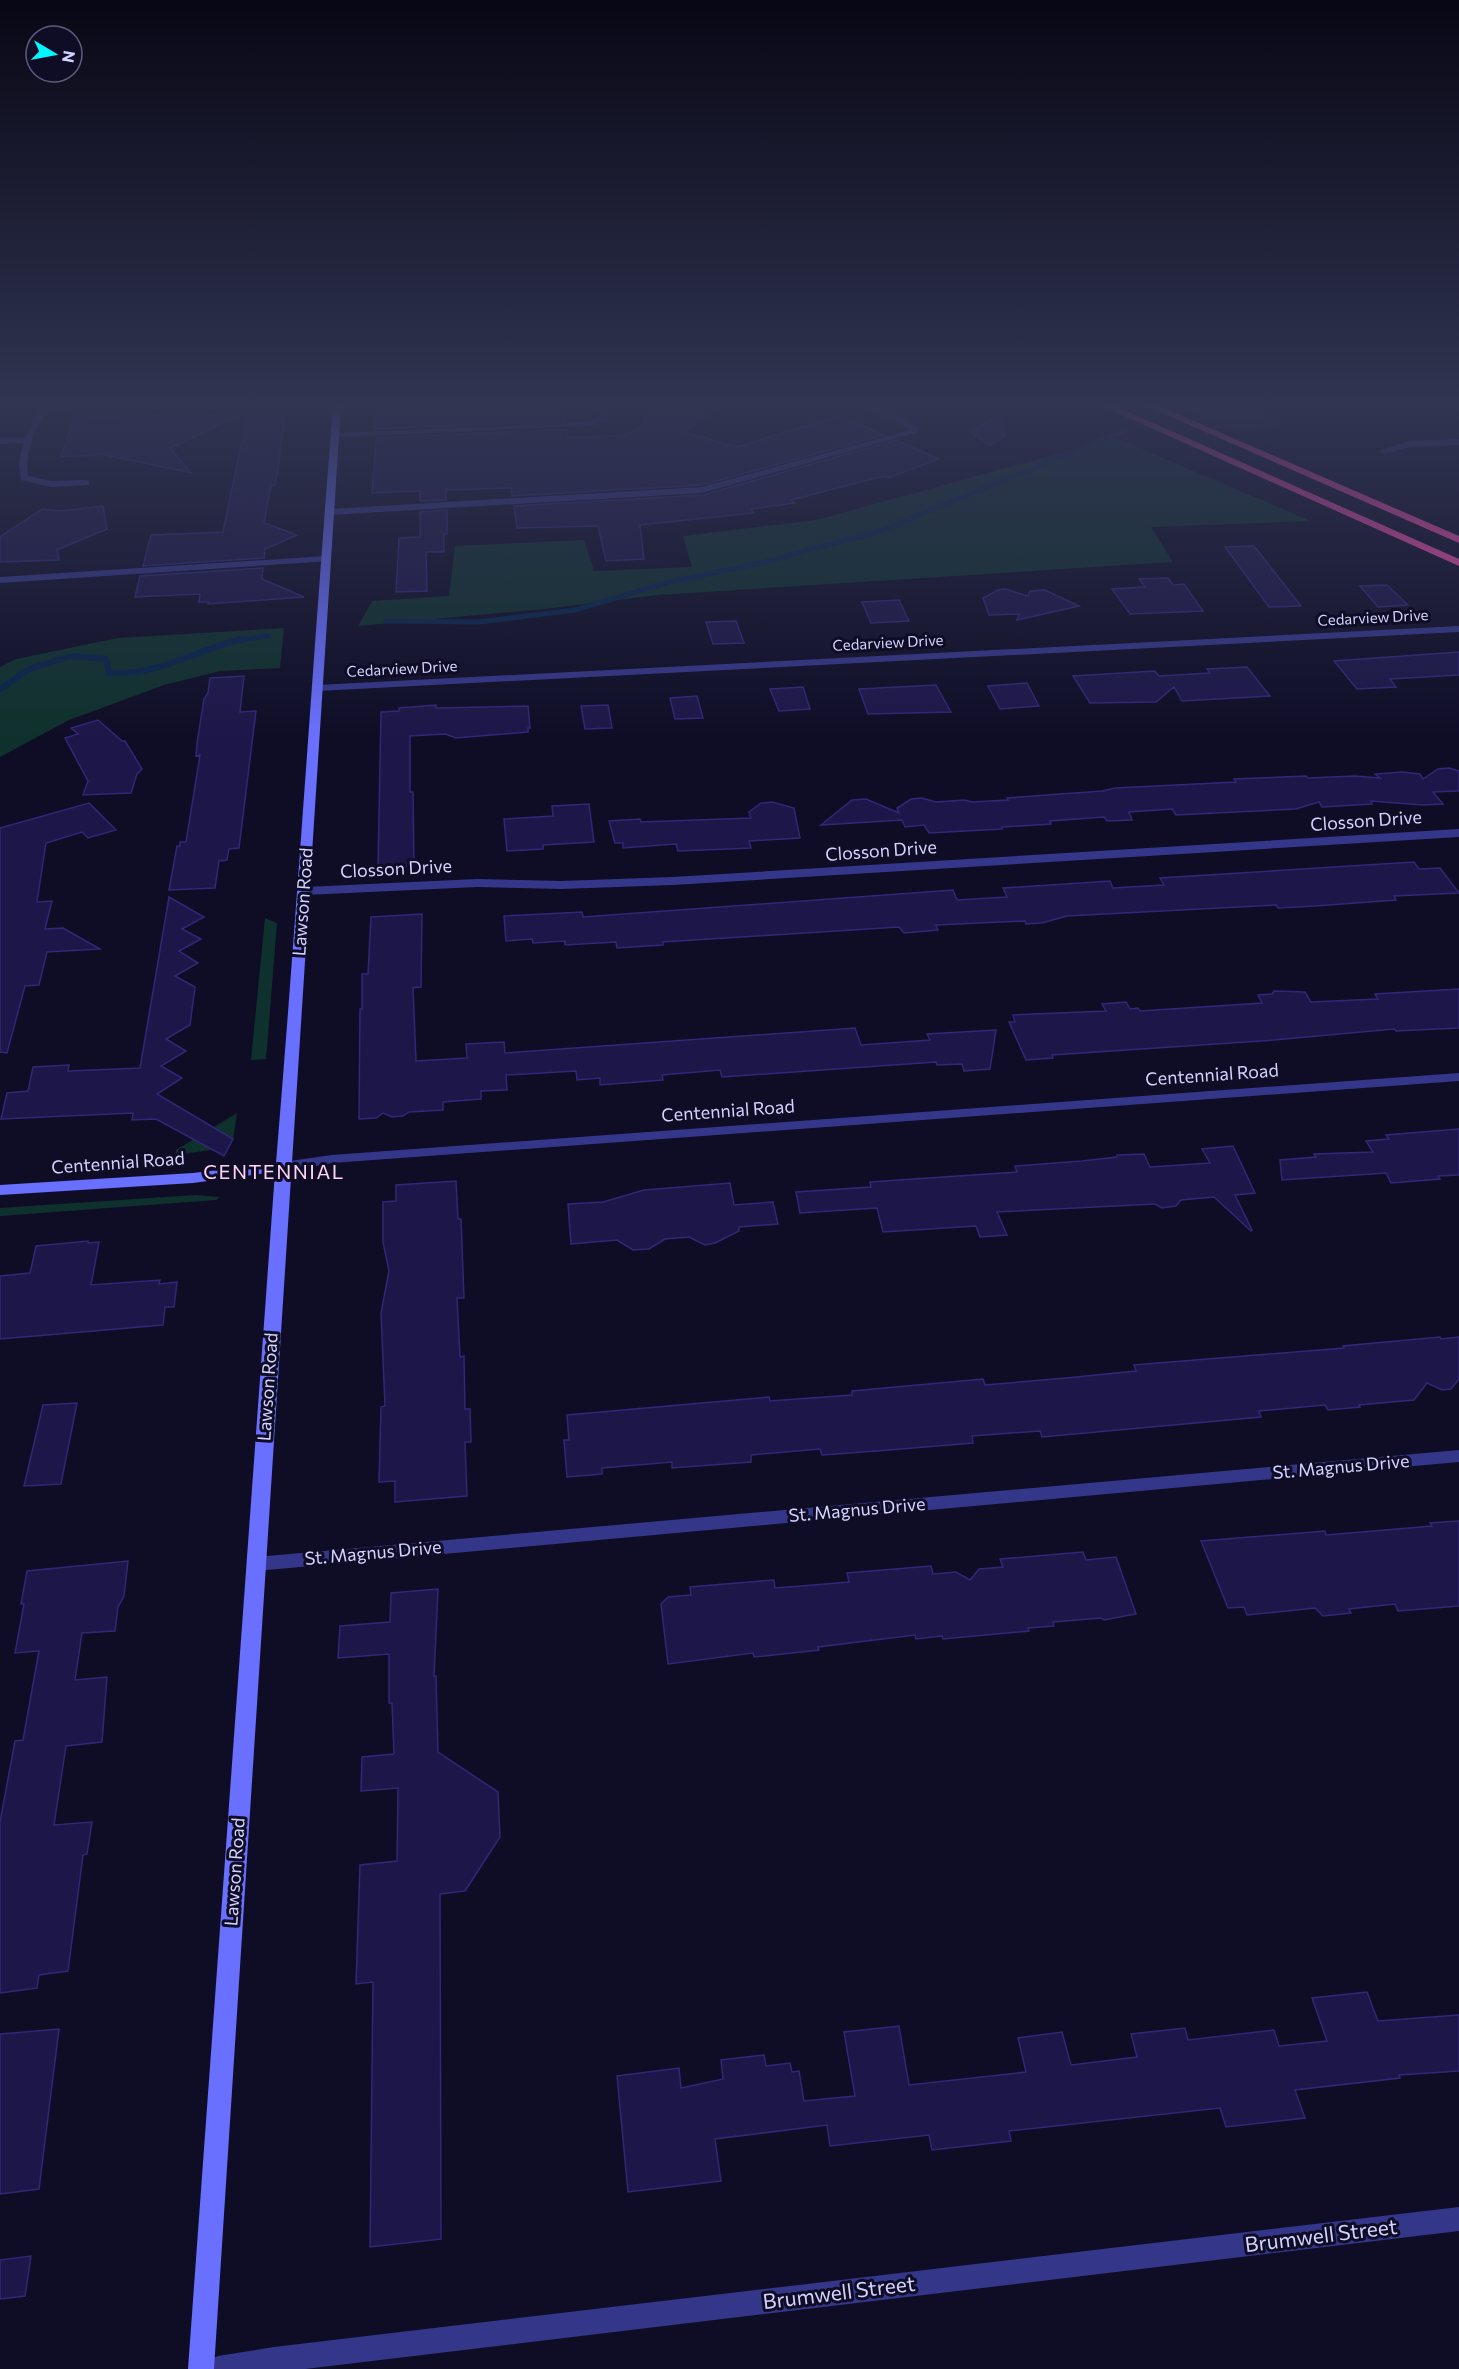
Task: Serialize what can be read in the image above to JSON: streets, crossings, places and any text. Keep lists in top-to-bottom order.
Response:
{
  "streets": {
    "street": [
      "Cedarview Drive",
      "Closson Drive",
      "Lawson Road",
      "Centennial Road",
      "St. Magnus Drive",
      "Brumwell Street"
    ]
  },
  "crossings": [
    ["Cedarview Drive", "Lawson Road"],
    ["Closson Drive", "Lawson Road"],
    ["Lawson Road", "Centennial Road"],
    ["Lawson Road", "St. Magnus Drive"]
  ],
  "districts": ["CENTENNIAL"],
  "north": "right"
}
